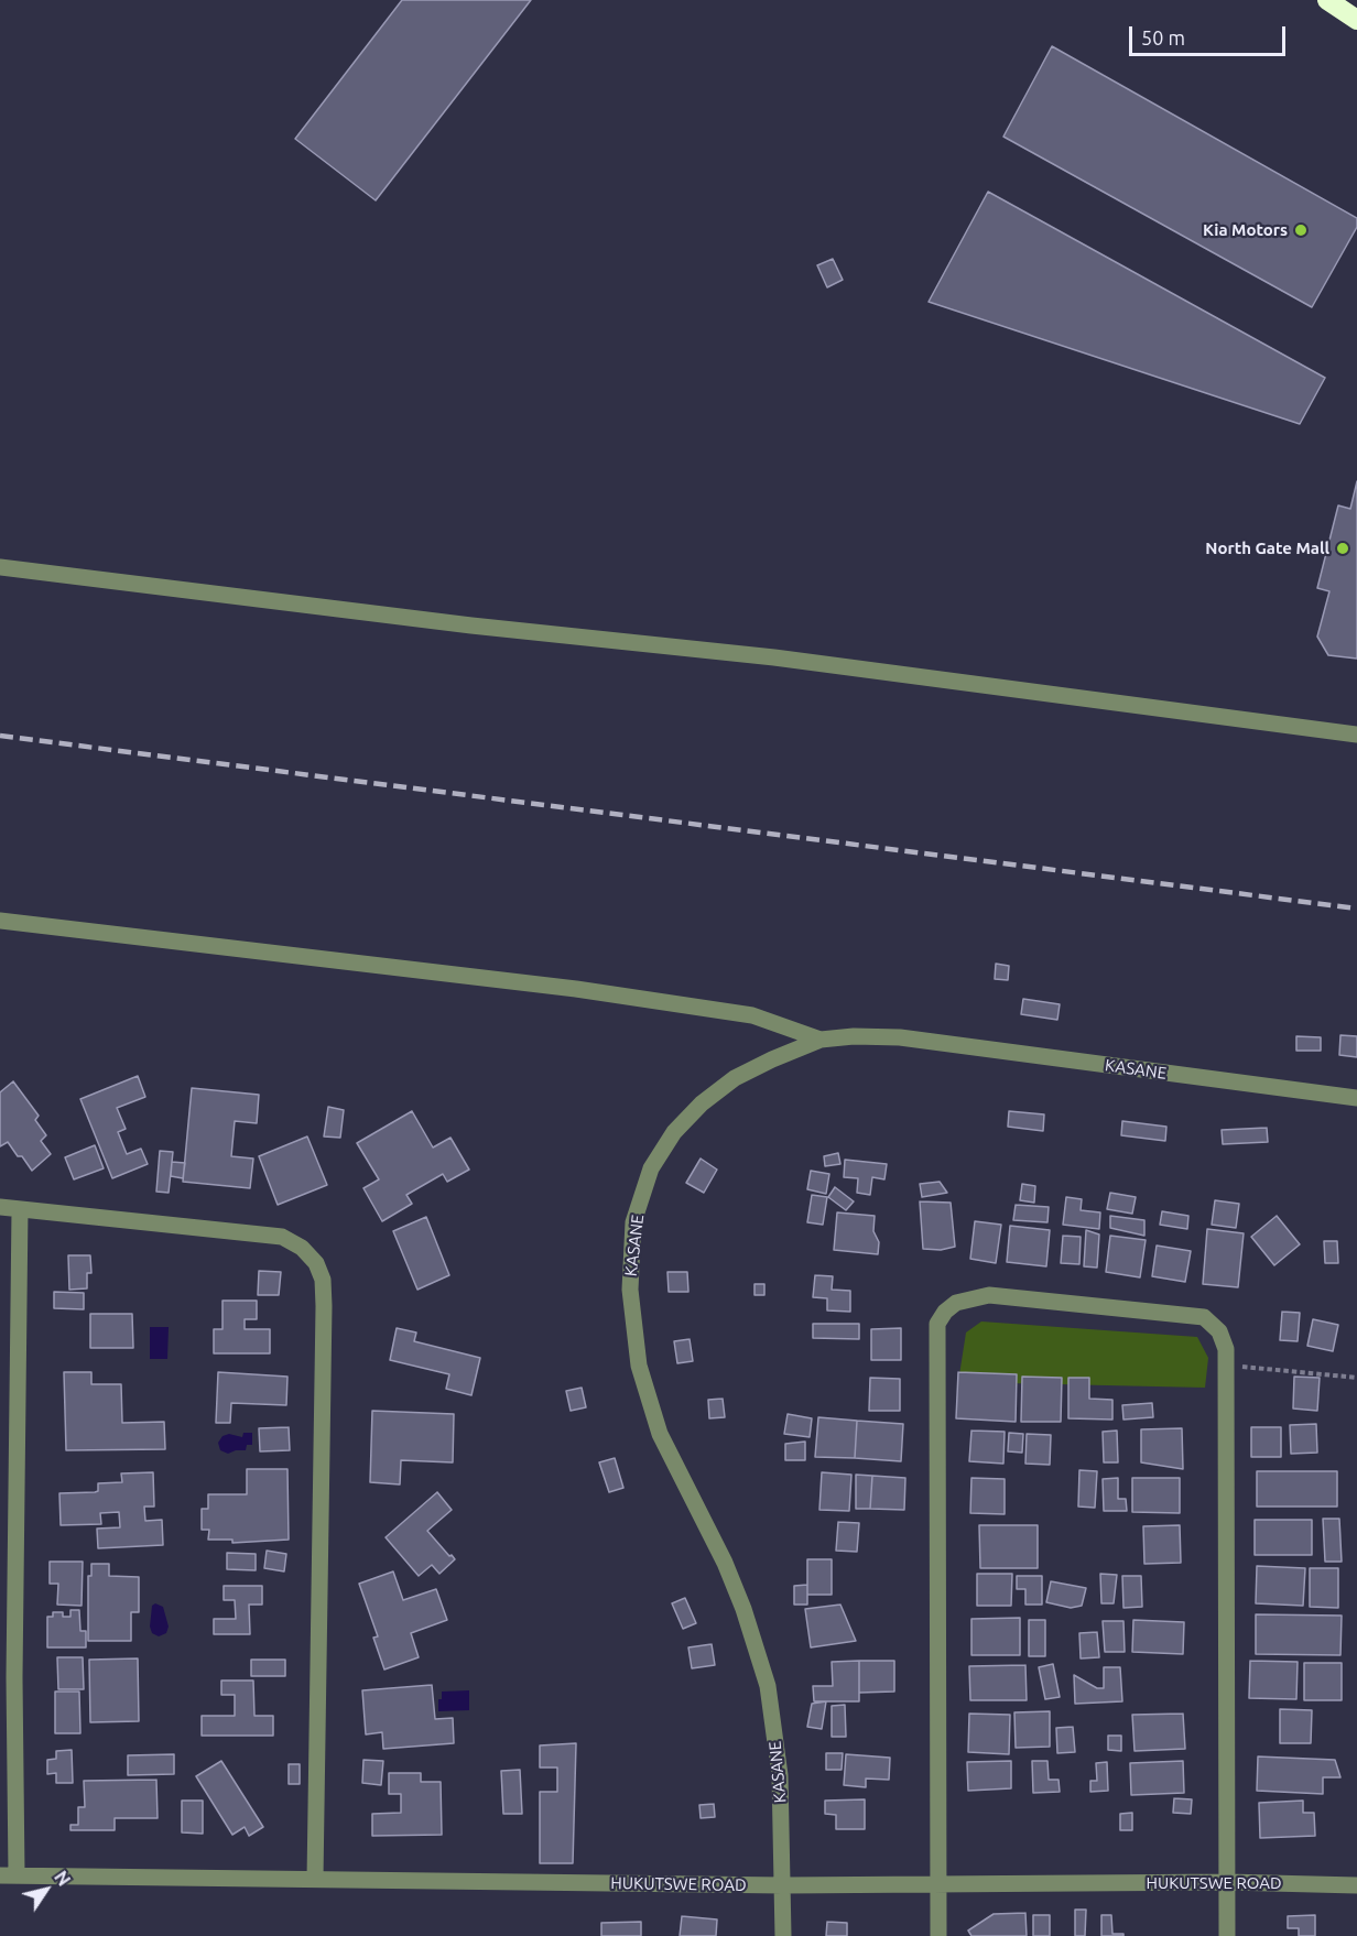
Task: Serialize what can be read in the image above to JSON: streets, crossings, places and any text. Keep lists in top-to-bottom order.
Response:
{
  "streets": {
    "street": ["KASANE", "HUKUTSWE ROAD"]
  },
  "crossings": [
    ["KASANE", "HUKUTSWE ROAD"]
  ],
  "places": ["Kia Motors", "North Gate Mall"],
  "scale_bar": "50 m",
  "north": "top right"
}
